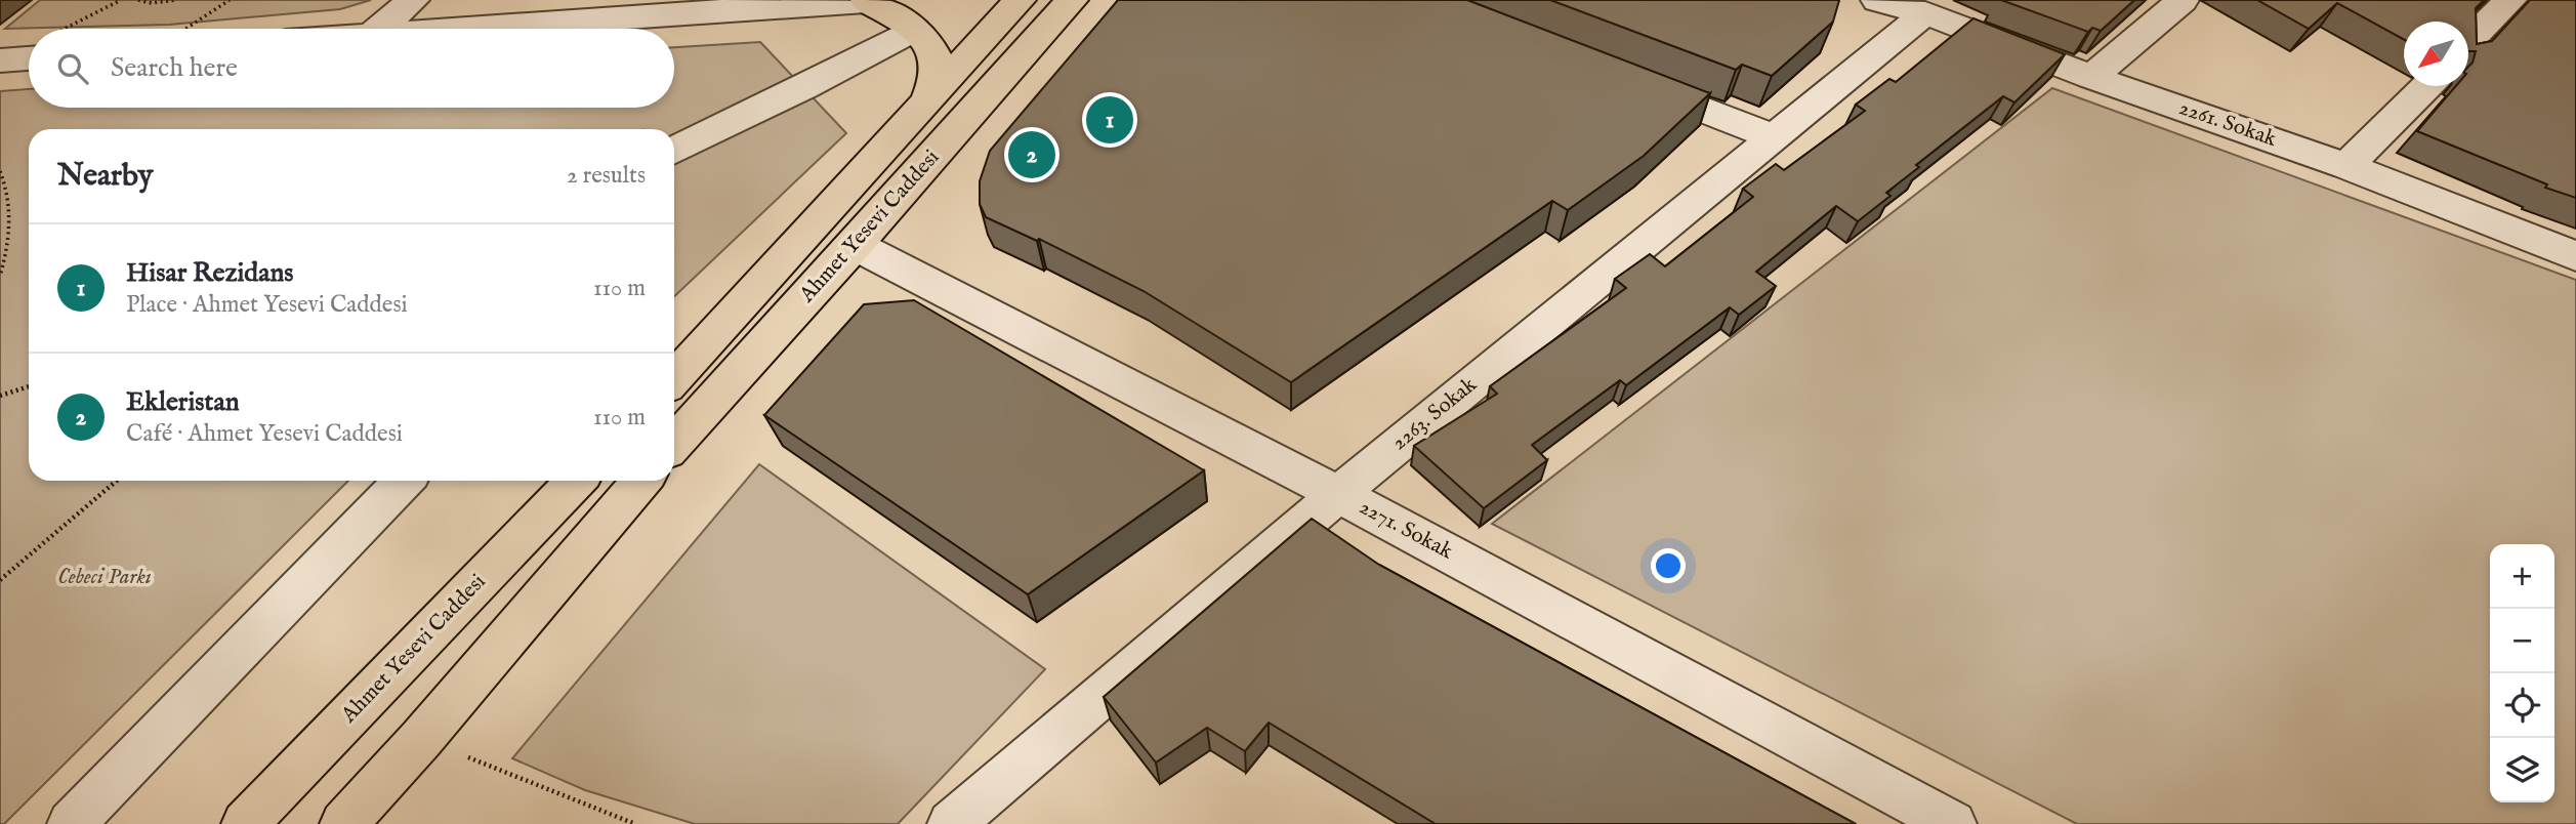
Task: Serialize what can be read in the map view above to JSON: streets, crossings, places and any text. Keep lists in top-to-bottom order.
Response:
{
  "streets": {
    "main road": ["Ahmet Yesevi Caddesi"],
    "street": ["2261. Sokak", "2263. Sokak", "2271. Sokak"]
  },
  "crossings": [
    ["2261. Sokak", "2263. Sokak"],
    ["Ahmet Yesevi Caddesi", "2271. Sokak"],
    ["2263. Sokak", "2271. Sokak"]
  ],
  "parks": ["Cebeci Parkı"],
  "north": "bottom left",
  "page": {
    "search": "Search here",
    "pins": ["1", "2"],
    "heading": ["Nearby", "2 results"],
    "list": [
      {
        "mark": "1",
        "name": "Hisar Rezidans",
        "note": "Place · Ahmet Yesevi Caddesi",
        "value": "110 m"
      },
      {
        "mark": "2",
        "name": "Ekleristan",
        "note": "Café · Ahmet Yesevi Caddesi",
        "value": "110 m"
      }
    ],
    "map_buttons": ["+", "−"]
  }
}
